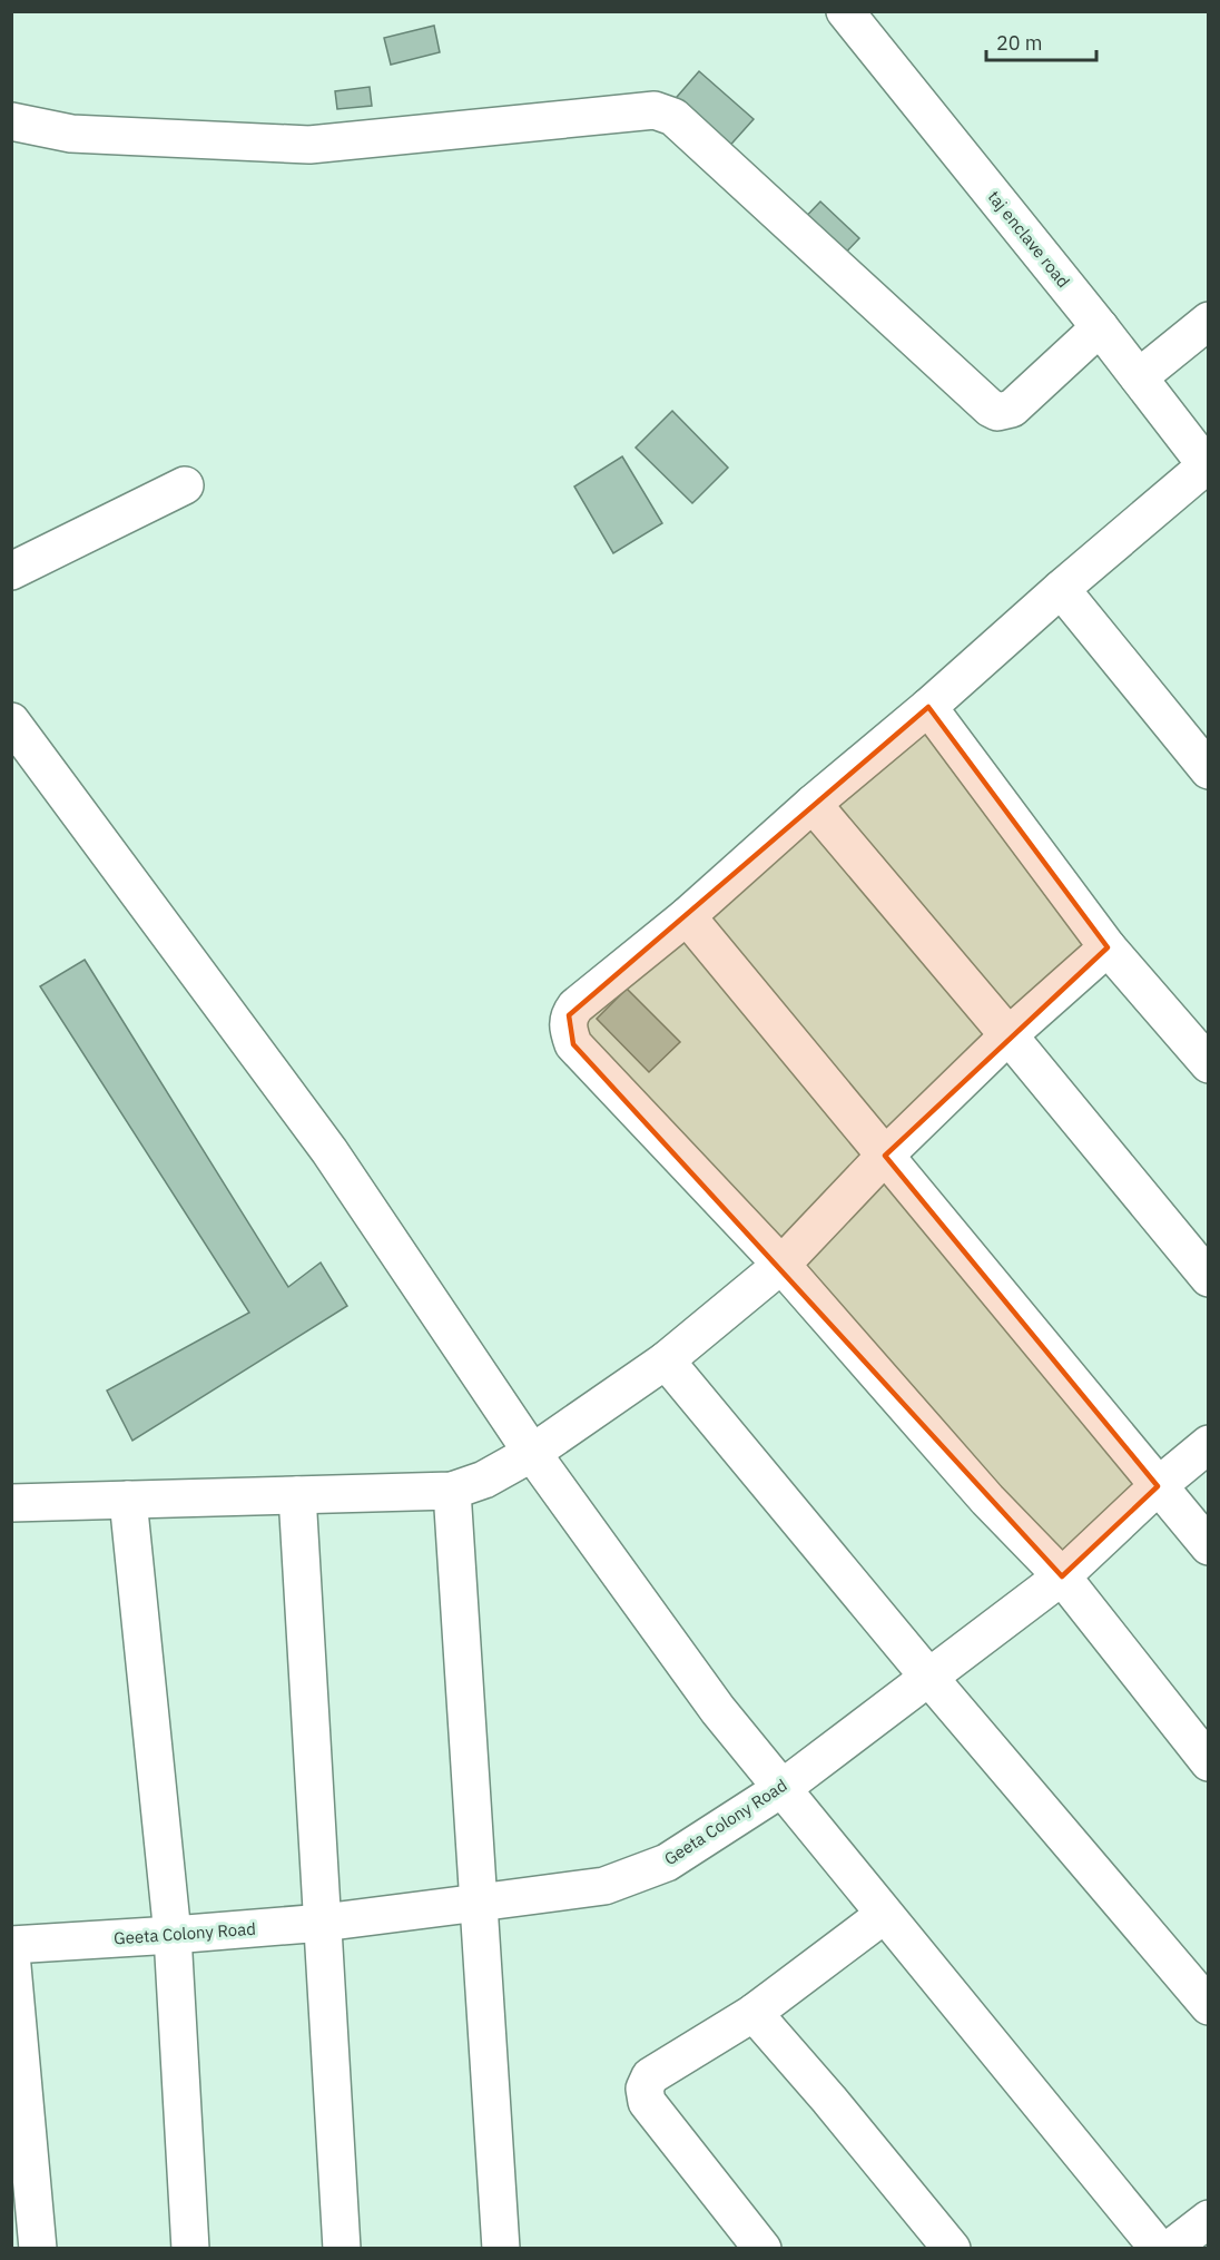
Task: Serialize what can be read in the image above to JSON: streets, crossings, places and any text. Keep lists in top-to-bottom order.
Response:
{
  "streets": {
    "street": ["taj enclave road", "Geeta Colony Road"]
  },
  "scale_bar": "20 m"
}
